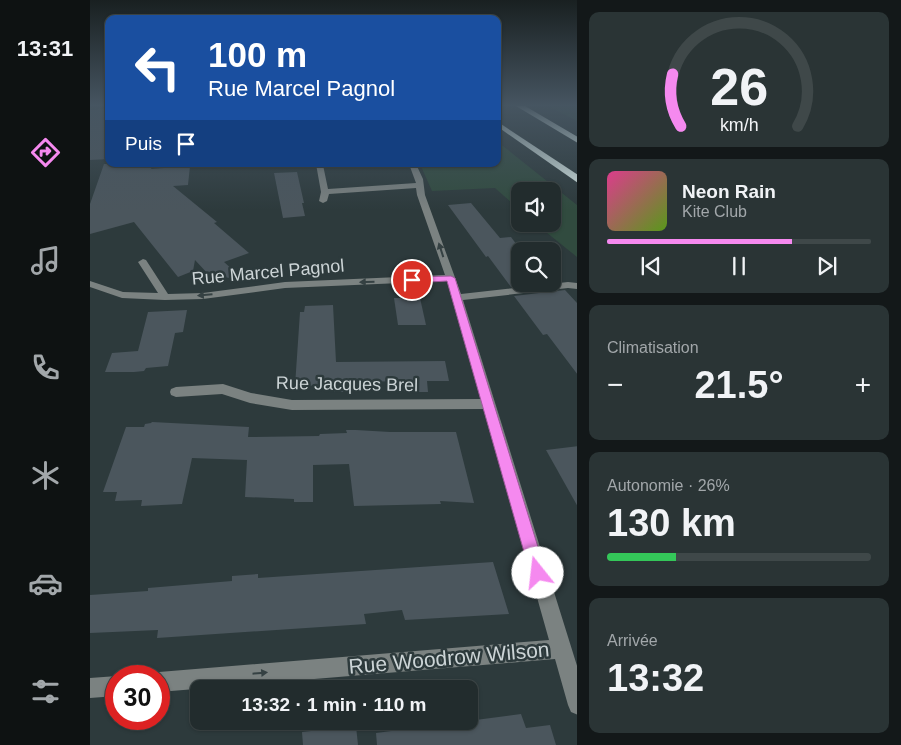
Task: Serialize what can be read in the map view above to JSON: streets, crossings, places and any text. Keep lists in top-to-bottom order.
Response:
{
  "streets": {
    "street": ["Rue Marcel Pagnol", "Rue Jacques Brel", "Rue Woodrow Wilson"]
  },
  "one_way": ["Rue Woodrow Wilson"],
  "page": {
    "tabs": "13:31",
    "turn": ["100 m", "Rue Marcel Pagnol"],
    "then": "Puis",
    "song": ["Neon Rain", "Kite Club"],
    "tile": [
      "Climatisation",
      ["Autonomie · 26%", "130 km"],
      ["Arrivée", "13:32"]
    ],
    "heat": ["−", "21.5°", "+"],
    "limit": "30",
    "trip": "13:32 · 1 min · 110 m",
    "gauge": ["26", "km/h"]
  }
}
